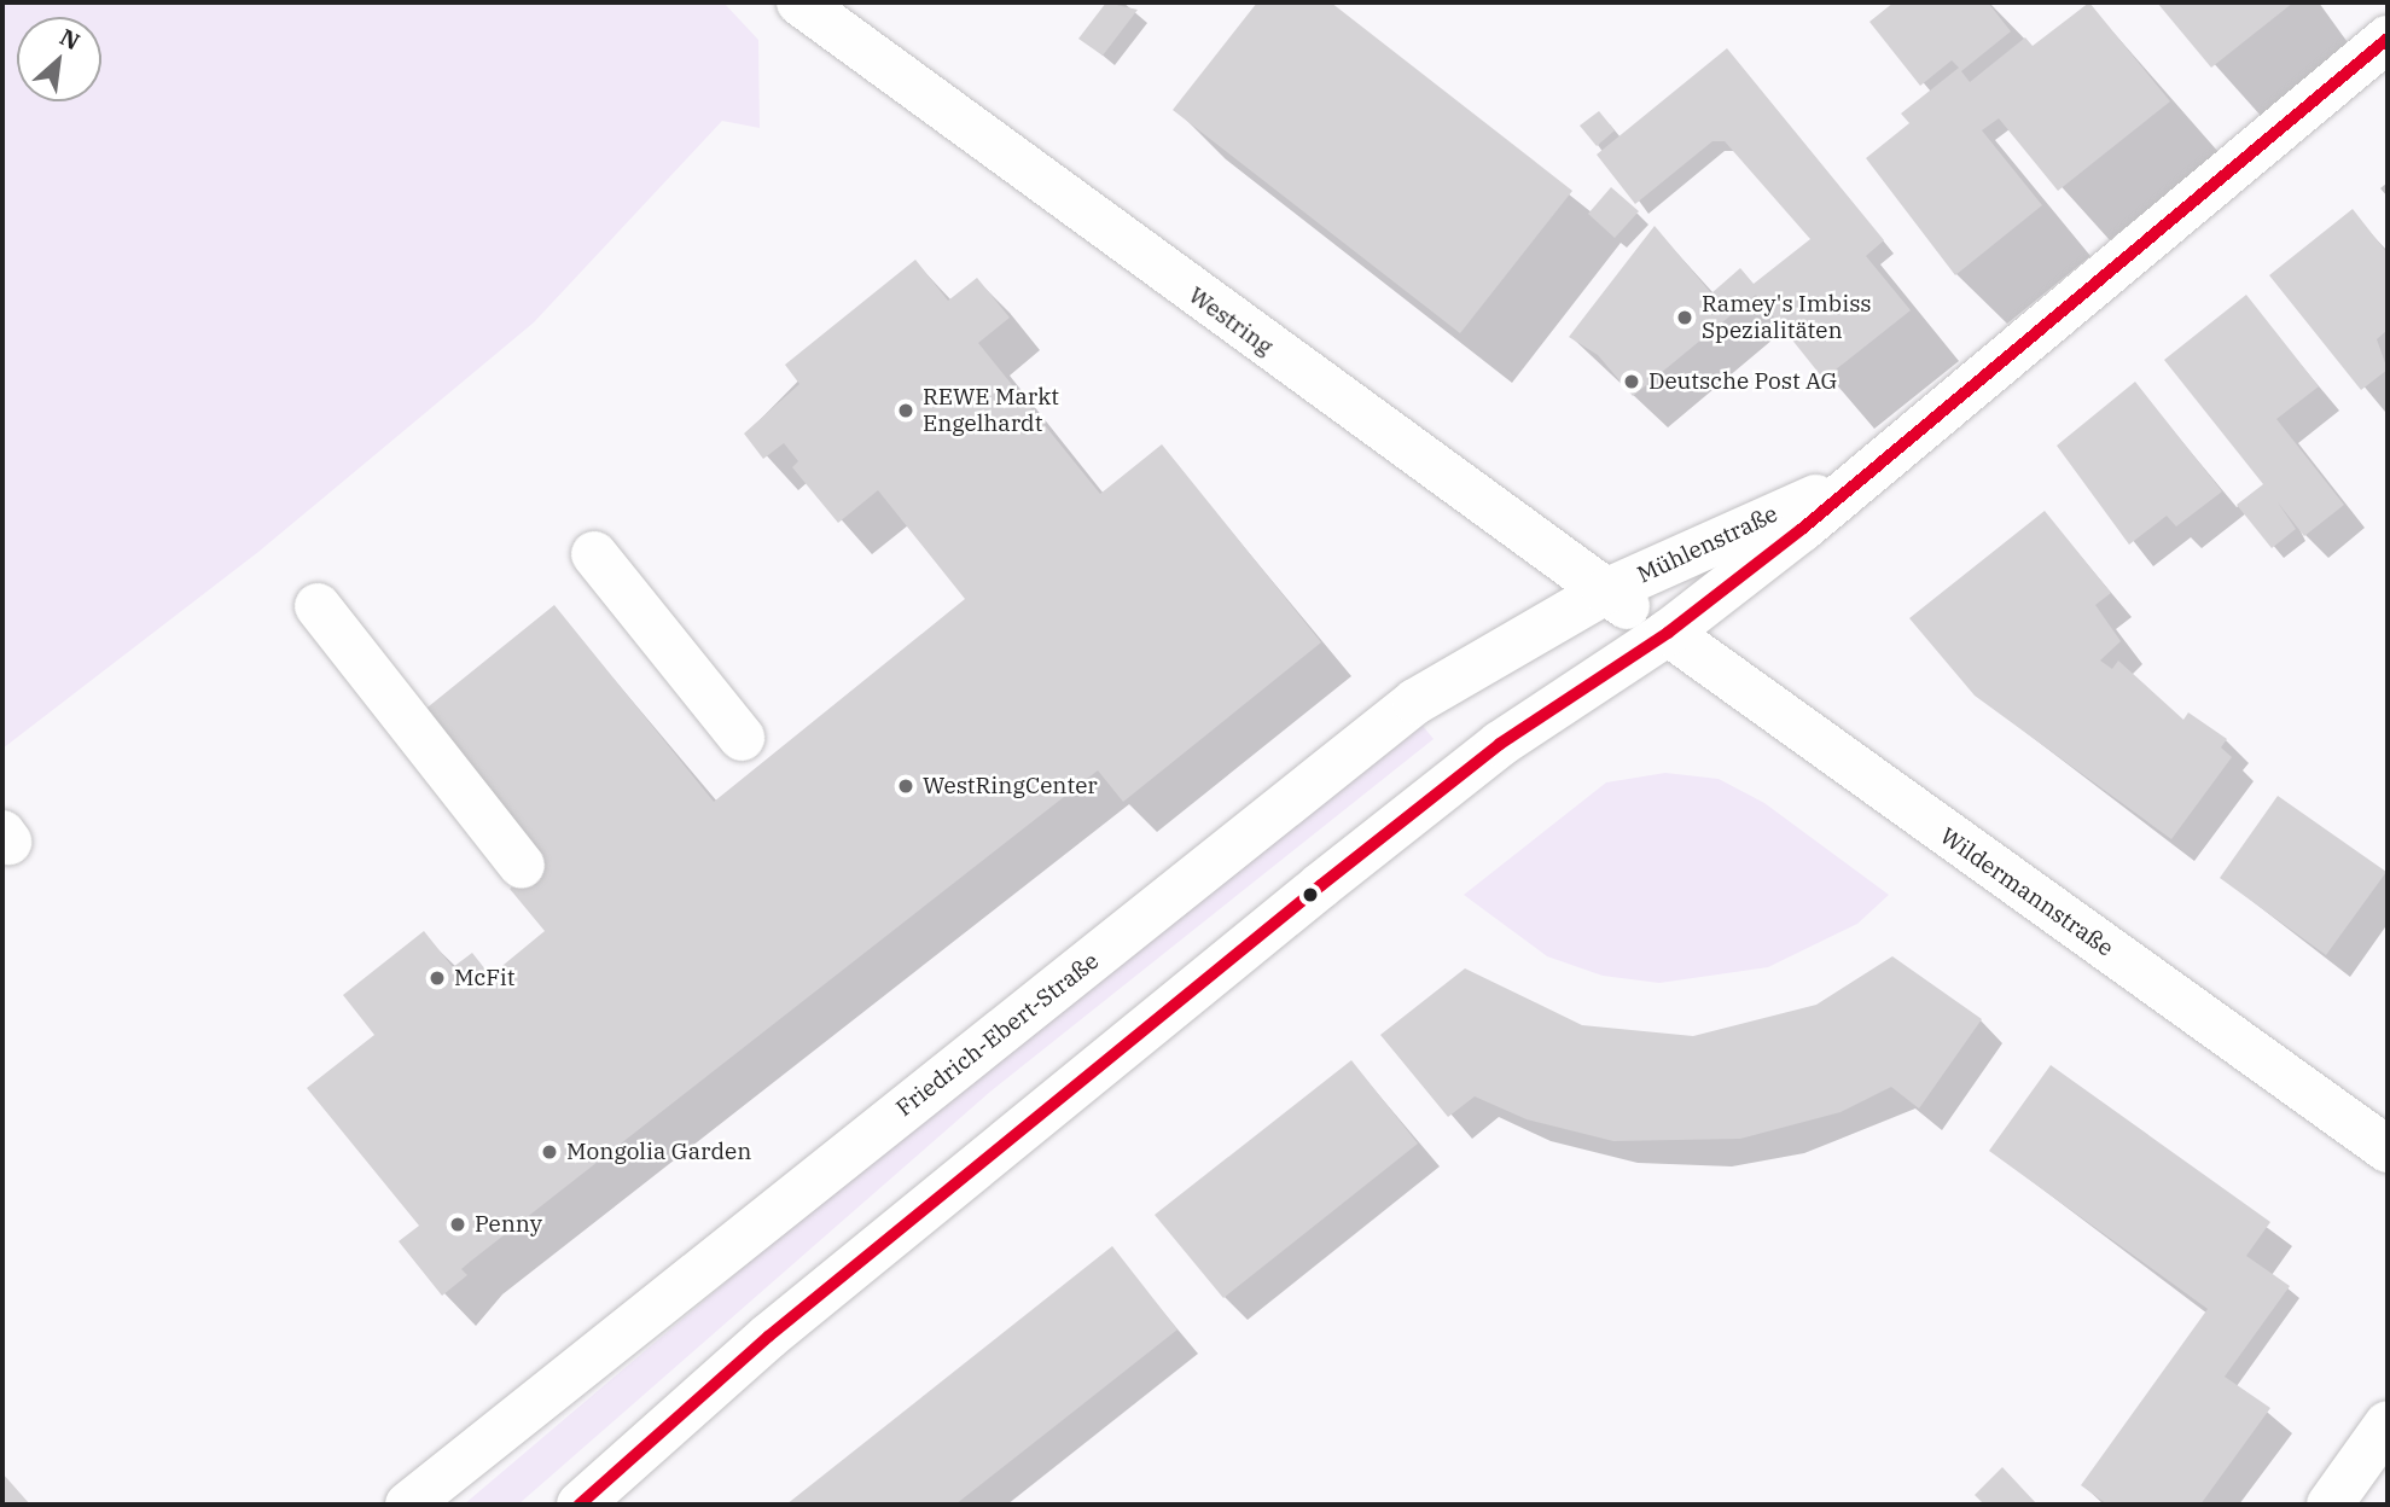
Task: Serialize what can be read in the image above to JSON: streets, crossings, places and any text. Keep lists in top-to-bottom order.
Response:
{
  "streets": {
    "main road": [
      "Westring",
      "Mühlenstraße",
      "Wildermannstraße",
      "Friedrich-Ebert-Straße"
    ]
  },
  "crossings": [
    ["Westring", "Mühlenstraße"],
    ["Westring", "Wildermannstraße"],
    ["Westring", "Friedrich-Ebert-Straße"],
    ["Mühlenstraße", "Wildermannstraße"],
    ["Mühlenstraße", "Friedrich-Ebert-Straße"]
  ],
  "places": [
    "Ramey's Imbiss Spezialitäten",
    "Deutsche Post AG",
    "REWE Markt Engelhardt",
    "WestRingCenter",
    "McFit",
    "Mongolia Garden",
    "Penny"
  ],
  "north": "top right"
}
